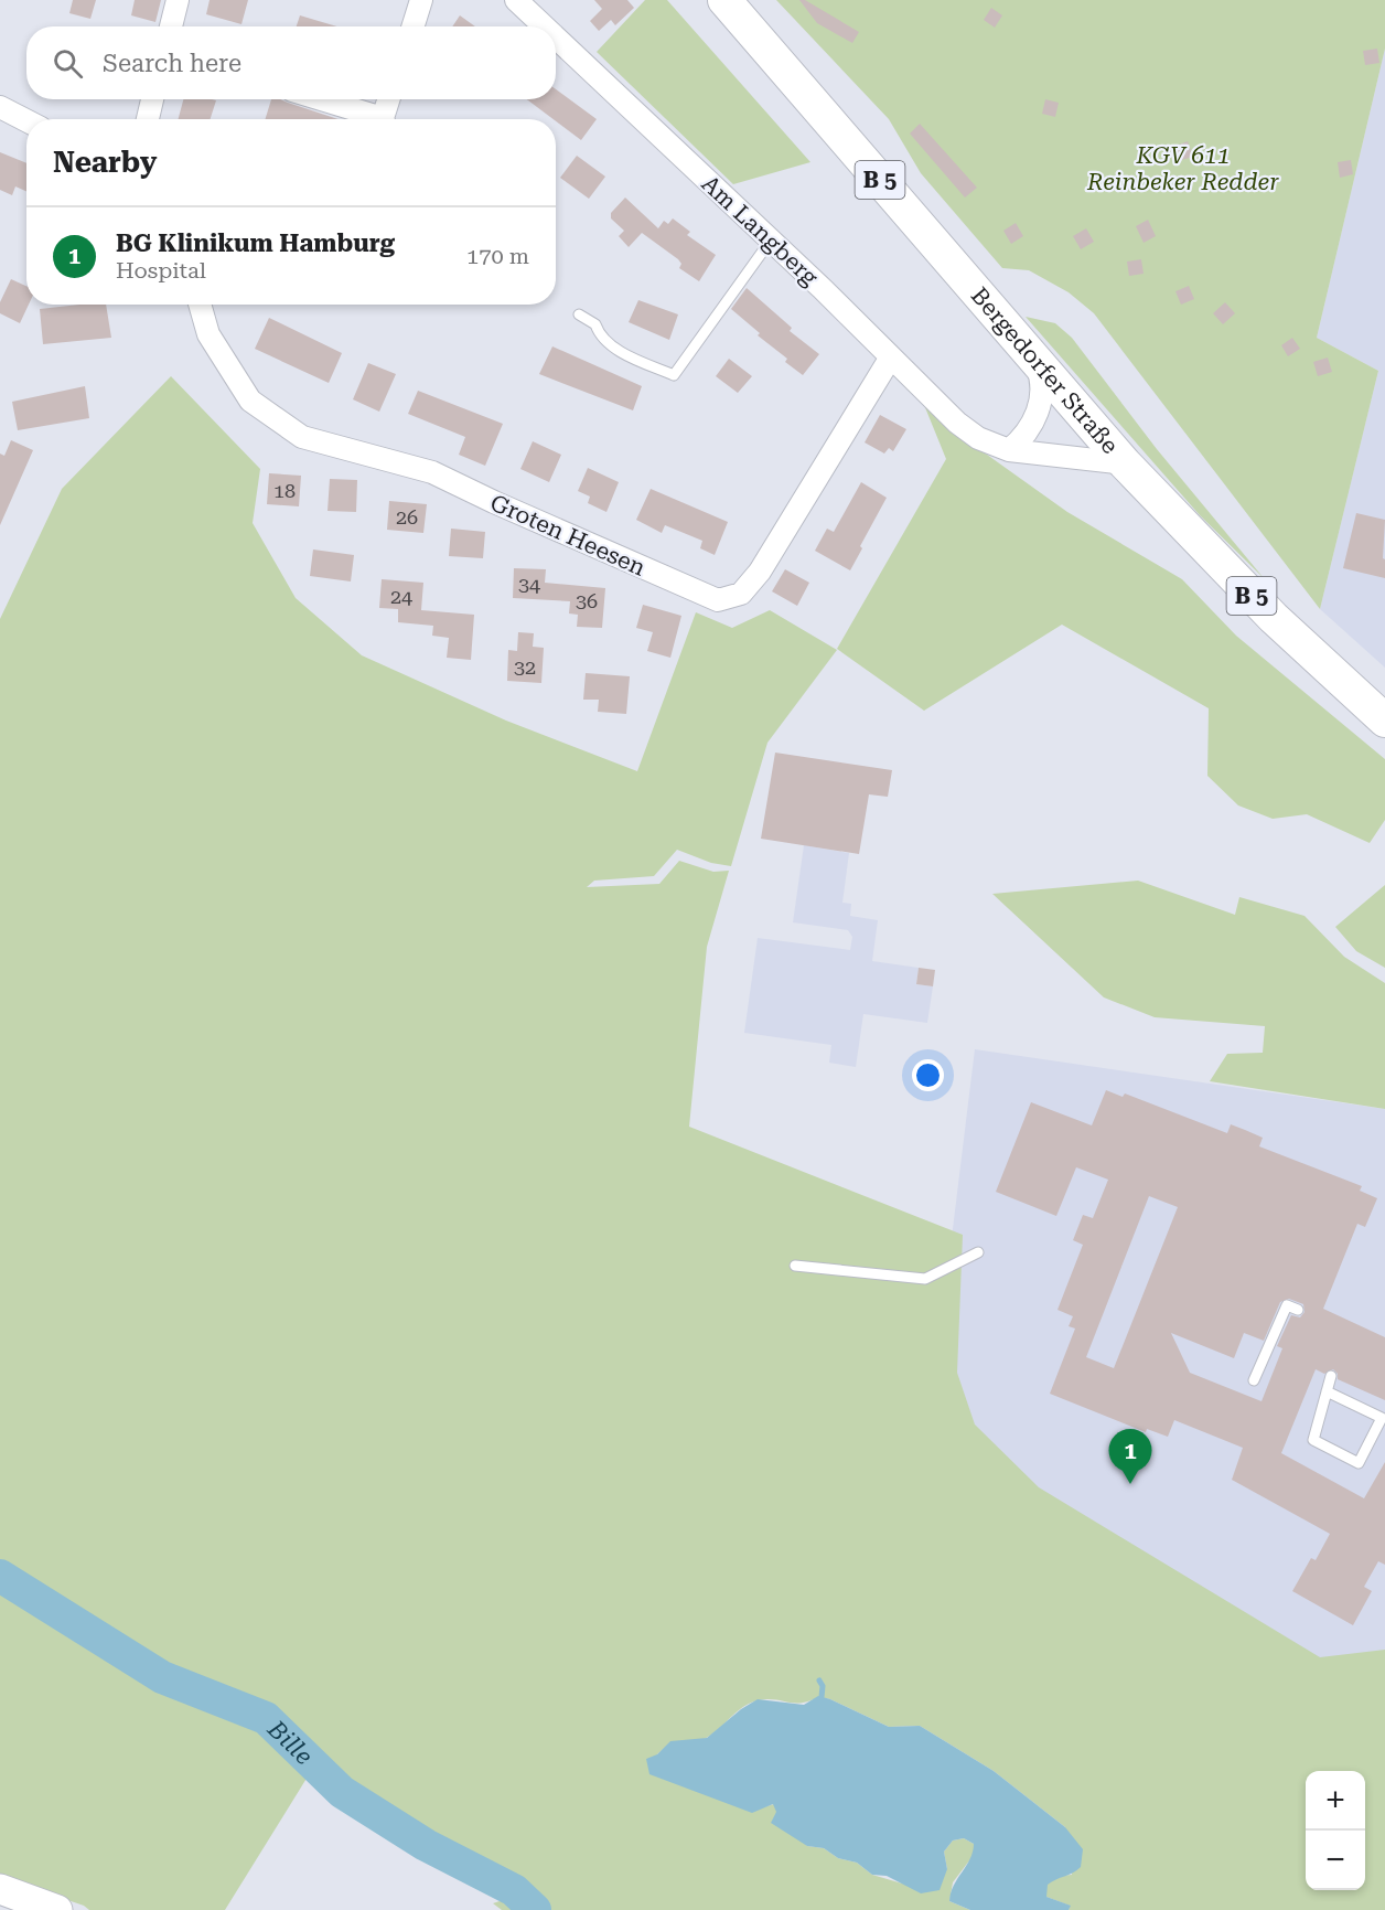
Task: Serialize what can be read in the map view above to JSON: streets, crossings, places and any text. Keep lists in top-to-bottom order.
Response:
{
  "streets": {
    "main road": ["B 5", "Bergedorfer Straße"],
    "street": ["Am Langberg", "Groten Heesen"]
  },
  "crossings": [
    ["Am Langberg", "Bergedorfer Straße"],
    ["Am Langberg", "Groten Heesen"]
  ],
  "water": ["Bille"],
  "parks": ["KGV 611 Reinbeker Redder"],
  "house_numbers": [
    "18",
    "26",
    "34",
    "24",
    "36",
    "32"
  ],
  "page": {
    "search": "Search here",
    "heading": "Nearby",
    "list": [
      {
        "mark": "1",
        "name": "BG Klinikum Hamburg",
        "note": "Hospital",
        "value": "170 m"
      }
    ],
    "pins": "1",
    "map_buttons": ["+", "−"]
  }
}
